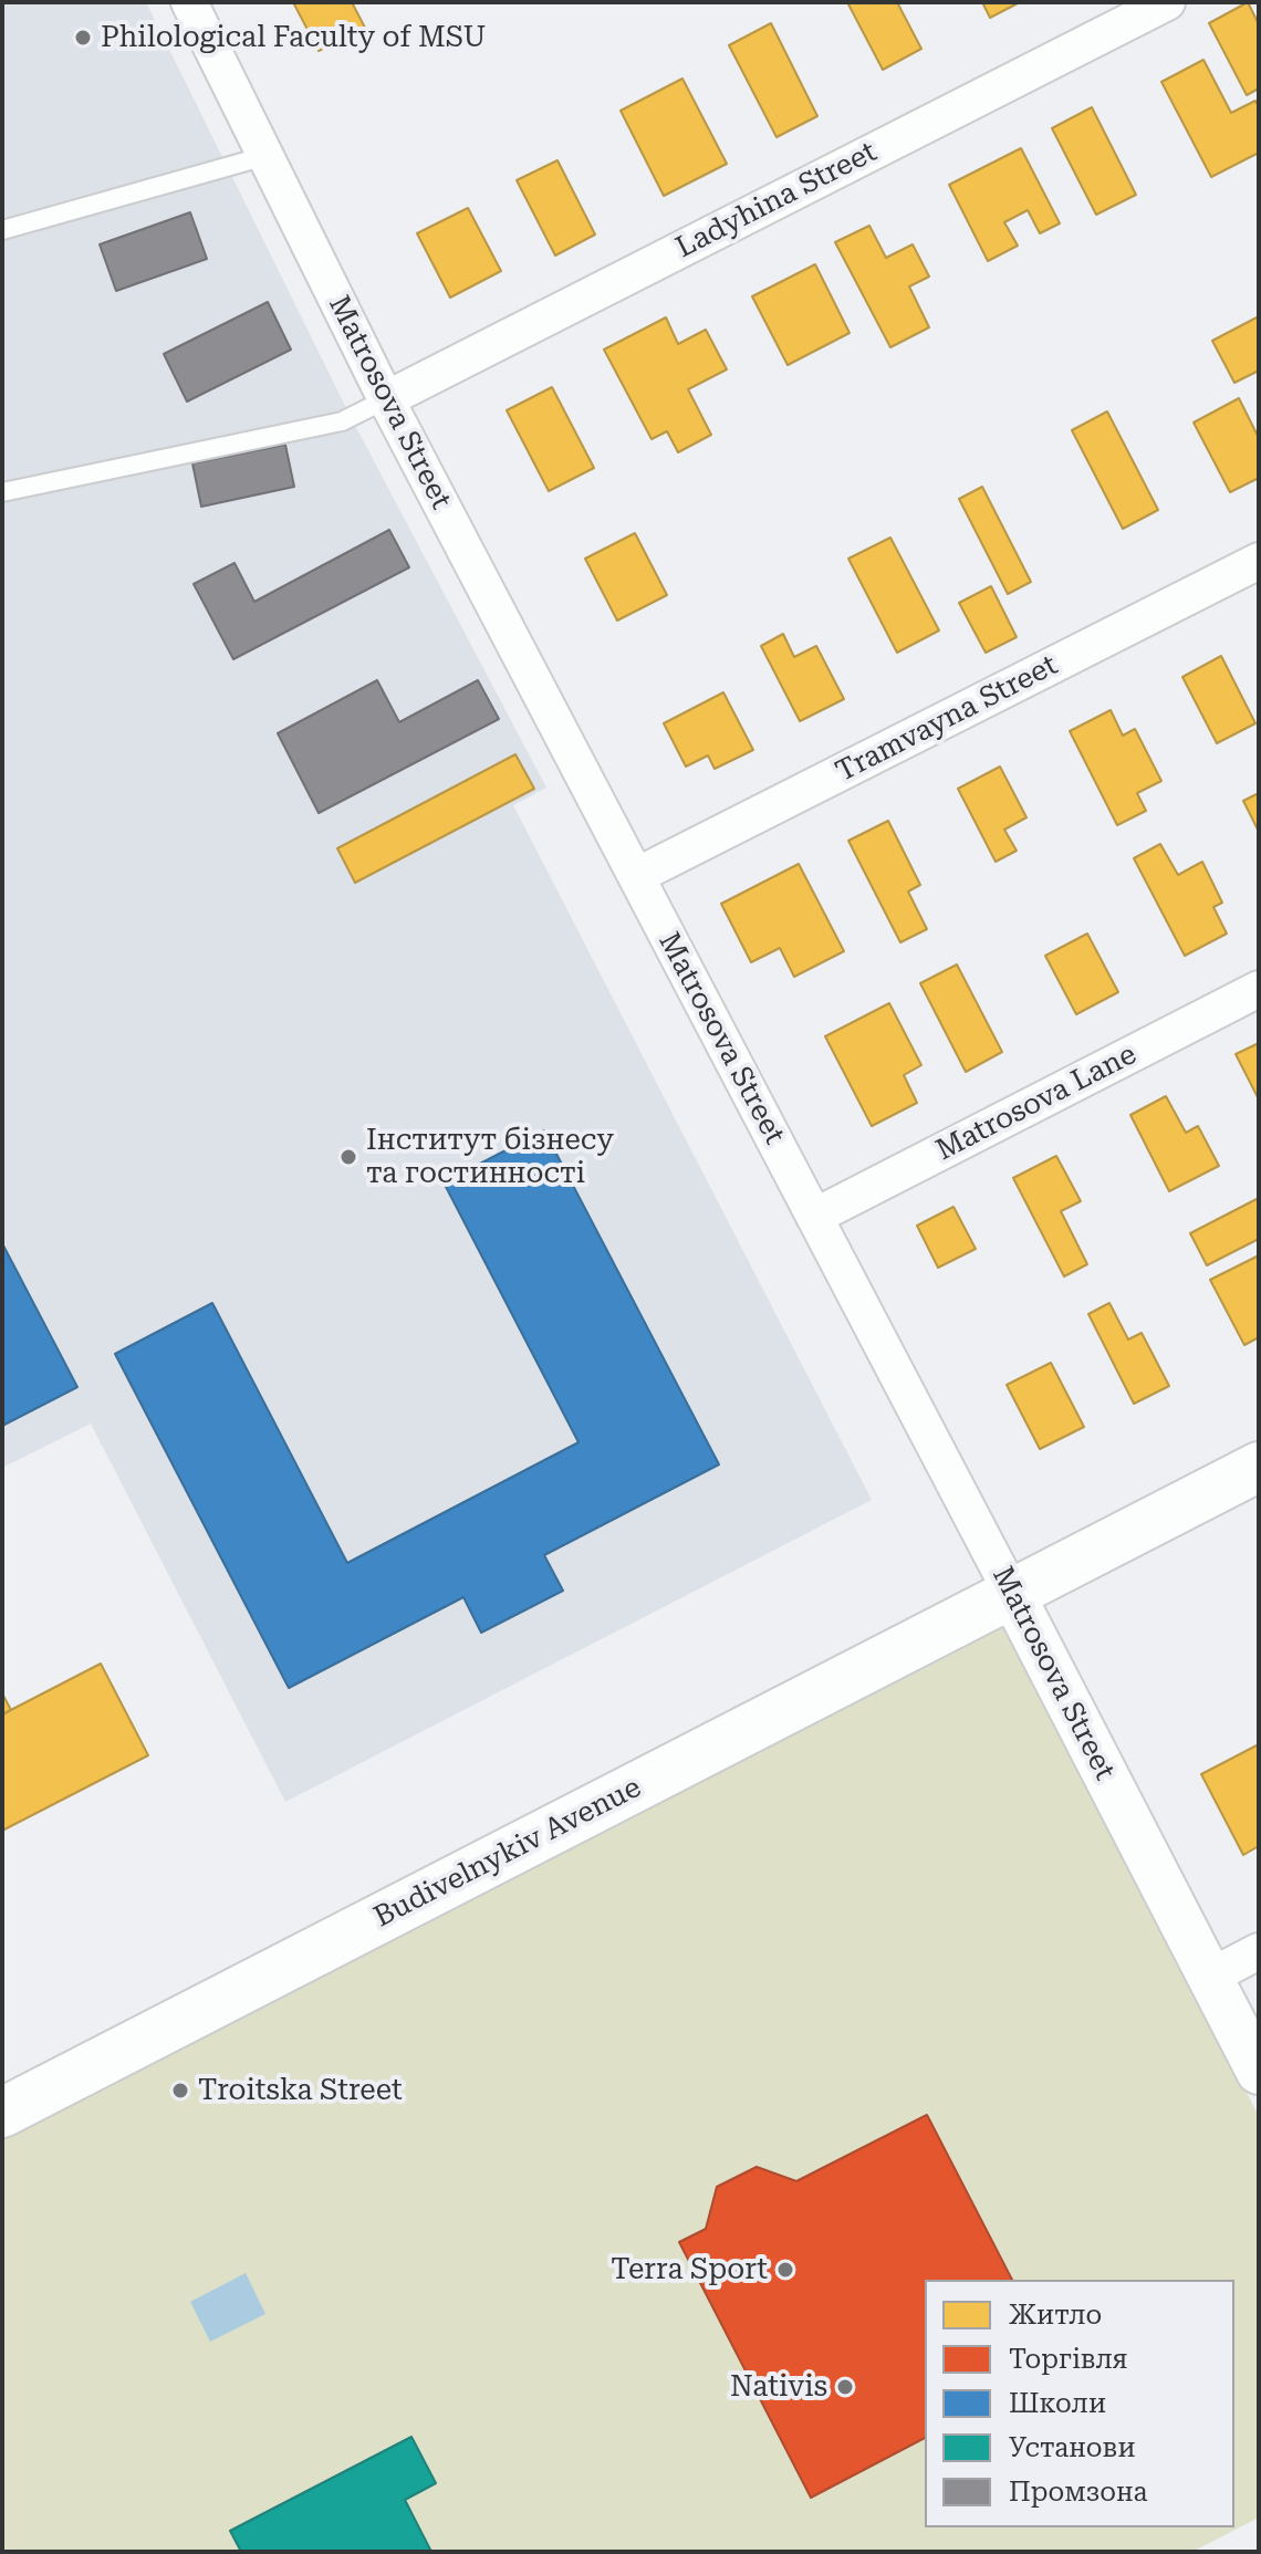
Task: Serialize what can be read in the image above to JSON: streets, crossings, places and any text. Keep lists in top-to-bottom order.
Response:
{
  "streets": {
    "main road": ["Budivelnykiv Avenue"],
    "street": [
      "Ladyhina Street",
      "Matrosova Street",
      "Tramvayna Street",
      "Matrosova Lane"
    ]
  },
  "crossings": [
    ["Ladyhina Street", "Matrosova Street"],
    ["Matrosova Street", "Tramvayna Street"],
    ["Matrosova Street", "Matrosova Lane"],
    ["Matrosova Street", "Budivelnykiv Avenue"]
  ],
  "places": [
    "Philological Faculty of MSU",
    "Інститут бізнесу та гостинності",
    "Troitska Street",
    "Terra Sport",
    "Nativis"
  ],
  "legend": [
    "Житло",
    "Торгівля",
    "Школи",
    "Установи",
    "Промзона"
  ]
}
